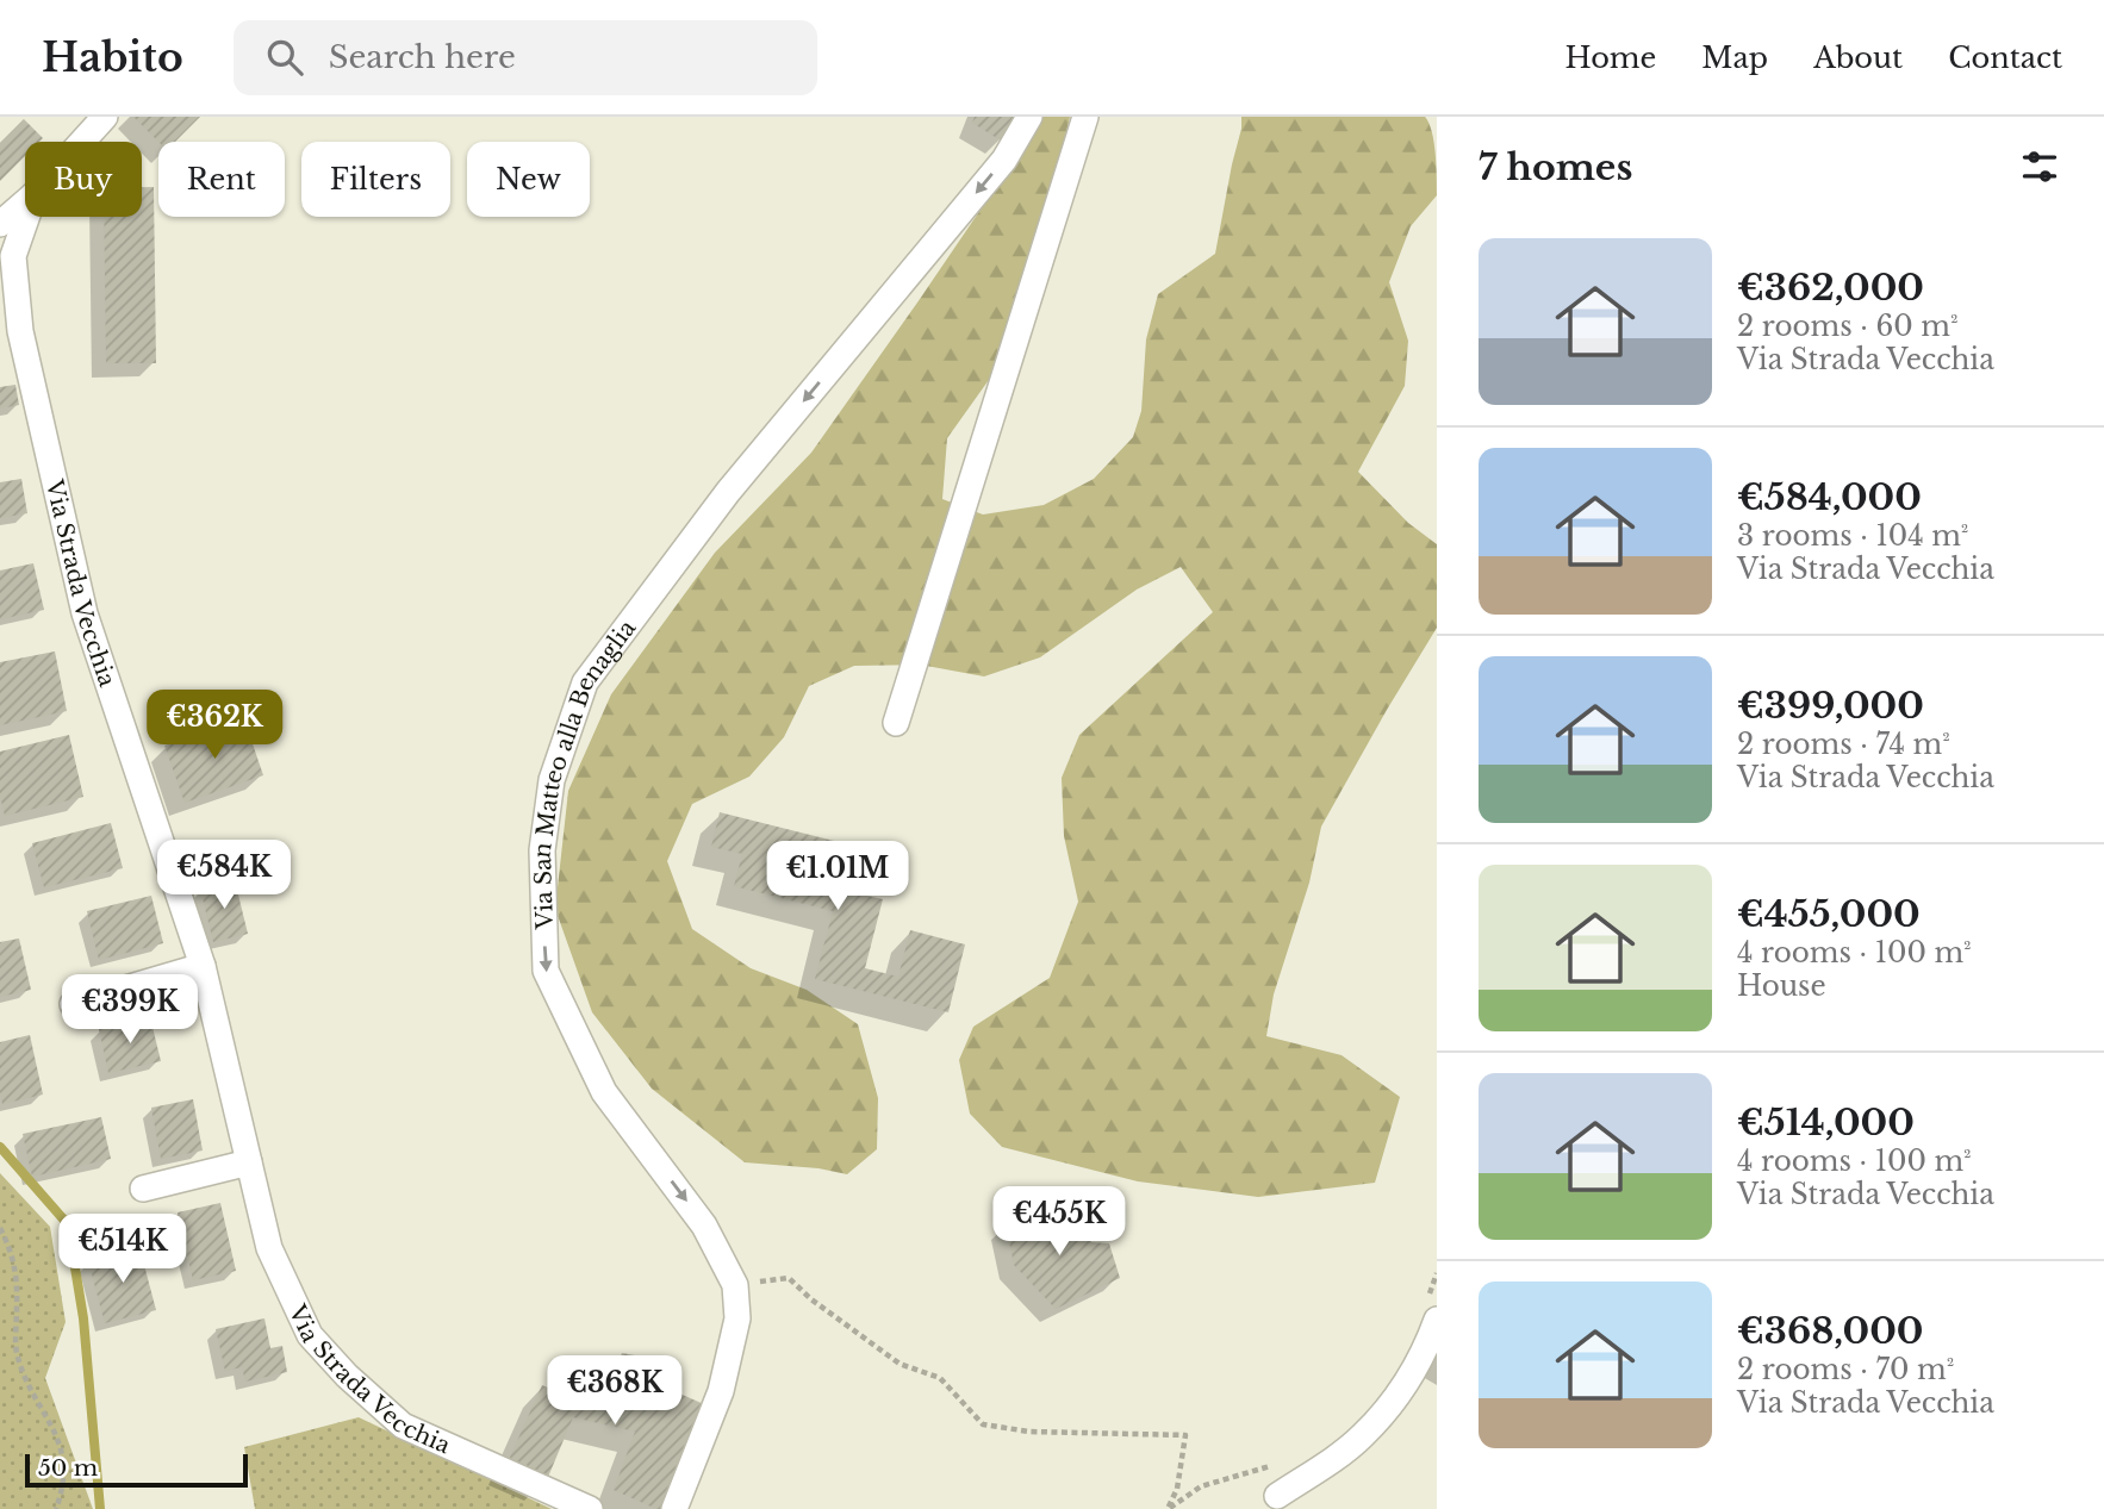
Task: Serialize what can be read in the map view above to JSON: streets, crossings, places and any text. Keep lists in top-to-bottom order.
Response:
{
  "streets": {
    "street": ["Via Strada Vecchia", "Via San Matteo alla Benaglia"]
  },
  "scale_bar": "50 m",
  "page": {
    "header": "Habito",
    "search": "Search here",
    "nav": [
      "Home",
      "Map",
      "About",
      "Contact"
    ],
    "heading": "7 homes",
    "chip": [
      "Buy",
      "Rent",
      "Filters",
      "New"
    ],
    "list": [
      {
        "name": "€362,000",
        "note": "2 rooms · 60 m² · Via Strada Vecchia"
      },
      {
        "name": "€584,000",
        "note": "3 rooms · 104 m² · Via Strada Vecchia"
      },
      {
        "name": "€399,000",
        "note": "2 rooms · 74 m² · Via Strada Vecchia"
      },
      {
        "name": "€455,000",
        "note": "4 rooms · 100 m² · House"
      },
      {
        "name": "€514,000",
        "note": "4 rooms · 100 m² · Via Strada Vecchia"
      },
      {
        "name": "€368,000",
        "note": "2 rooms · 70 m² · Via Strada Vecchia"
      }
    ],
    "price": [
      "€362K",
      "€584K",
      "€1.01M",
      "€399K",
      "€455K",
      "€514K",
      "€368K"
    ],
    "scale": "50 m"
  }
}
